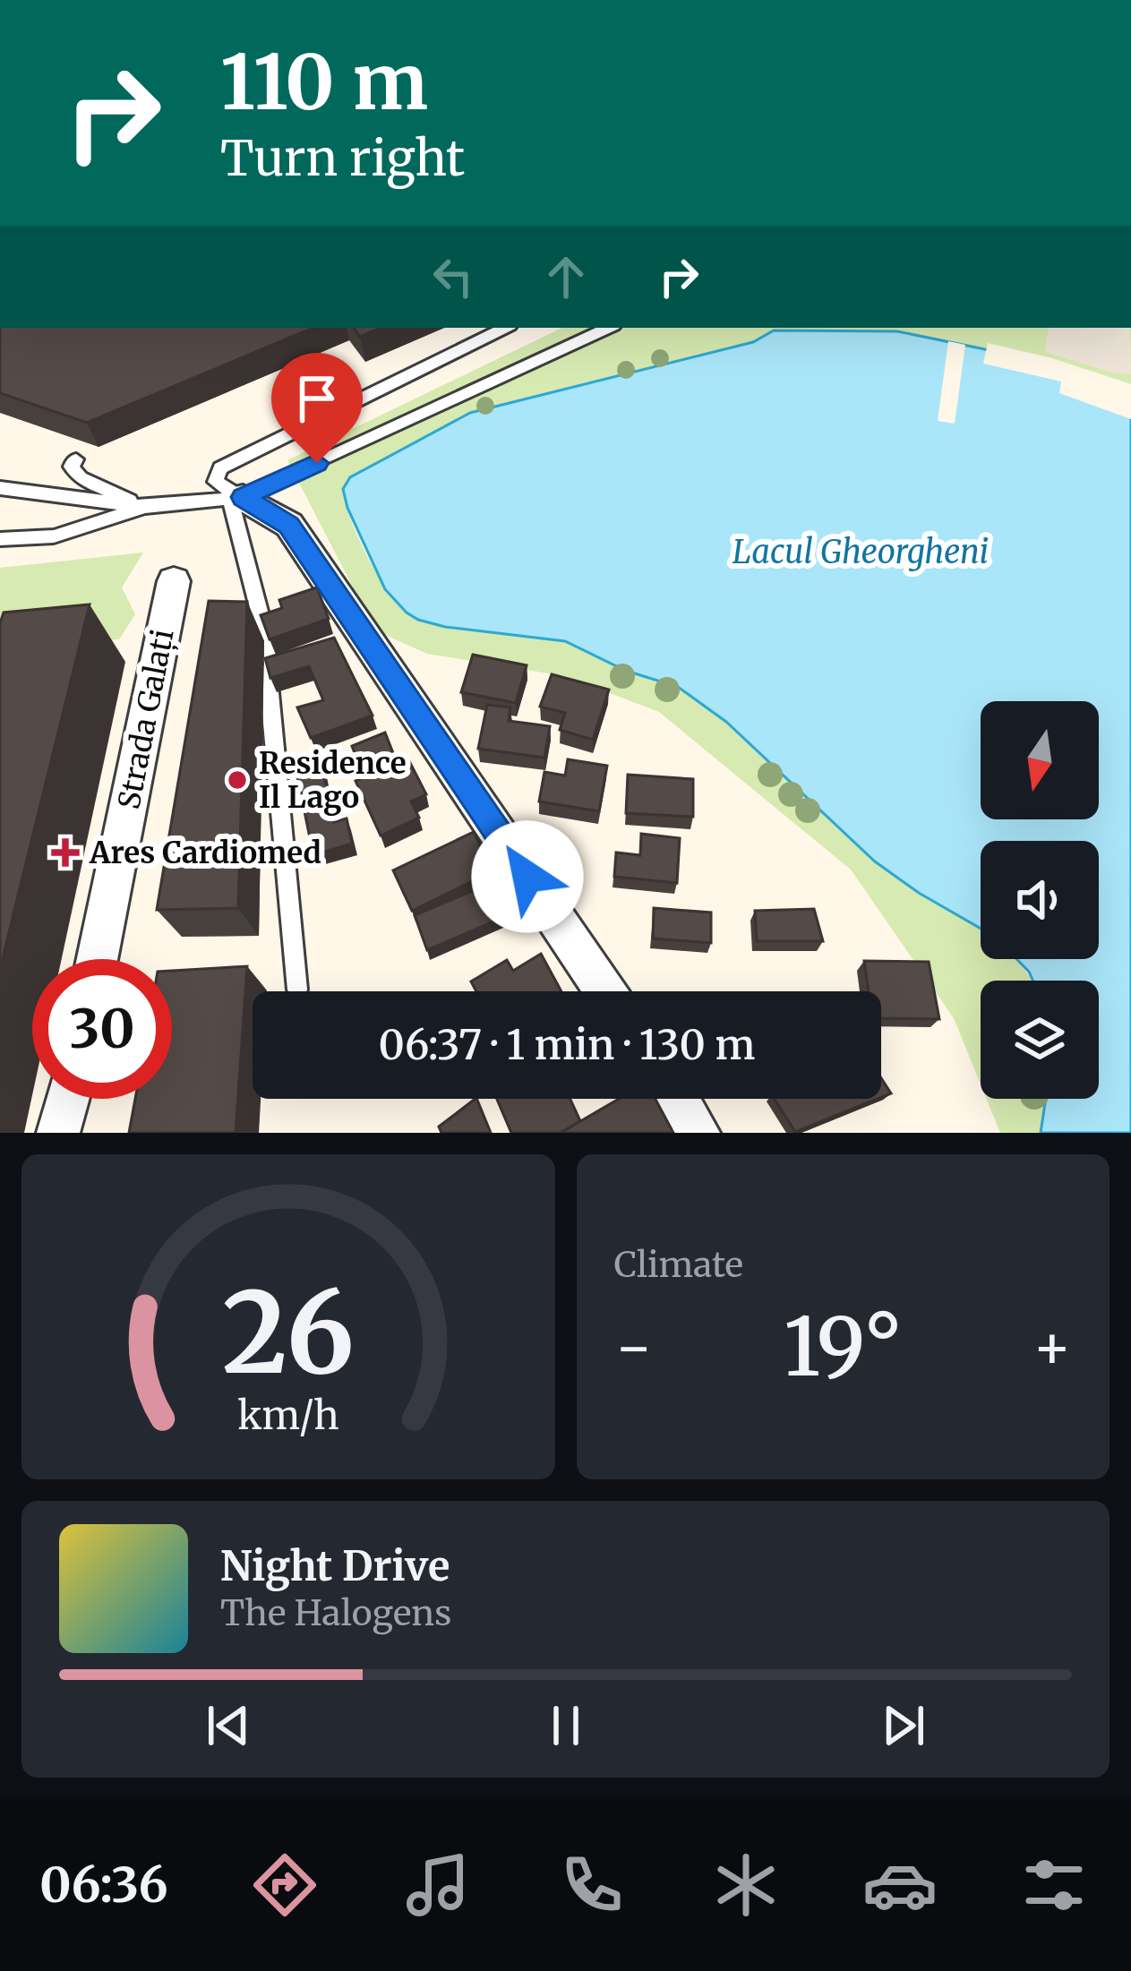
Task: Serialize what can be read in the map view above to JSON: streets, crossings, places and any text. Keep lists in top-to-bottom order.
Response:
{
  "streets": {
    "street": ["Strada Galați"]
  },
  "water": ["Lacul Gheorgheni"],
  "places": {
    "other": ["Residence Il Lago"],
    "health": ["Ares Cardiomed"]
  },
  "north": "bottom",
  "page": {
    "turn": ["110 m", "Turn right"],
    "limit": "30",
    "trip": "06:37 · 1 min · 130 m",
    "tile": "Climate",
    "heat": ["−", "19°", "+"],
    "song": ["Night Drive", "The Halogens"],
    "tabs": "06:36",
    "gauge": ["26", "km/h"]
  }
}
